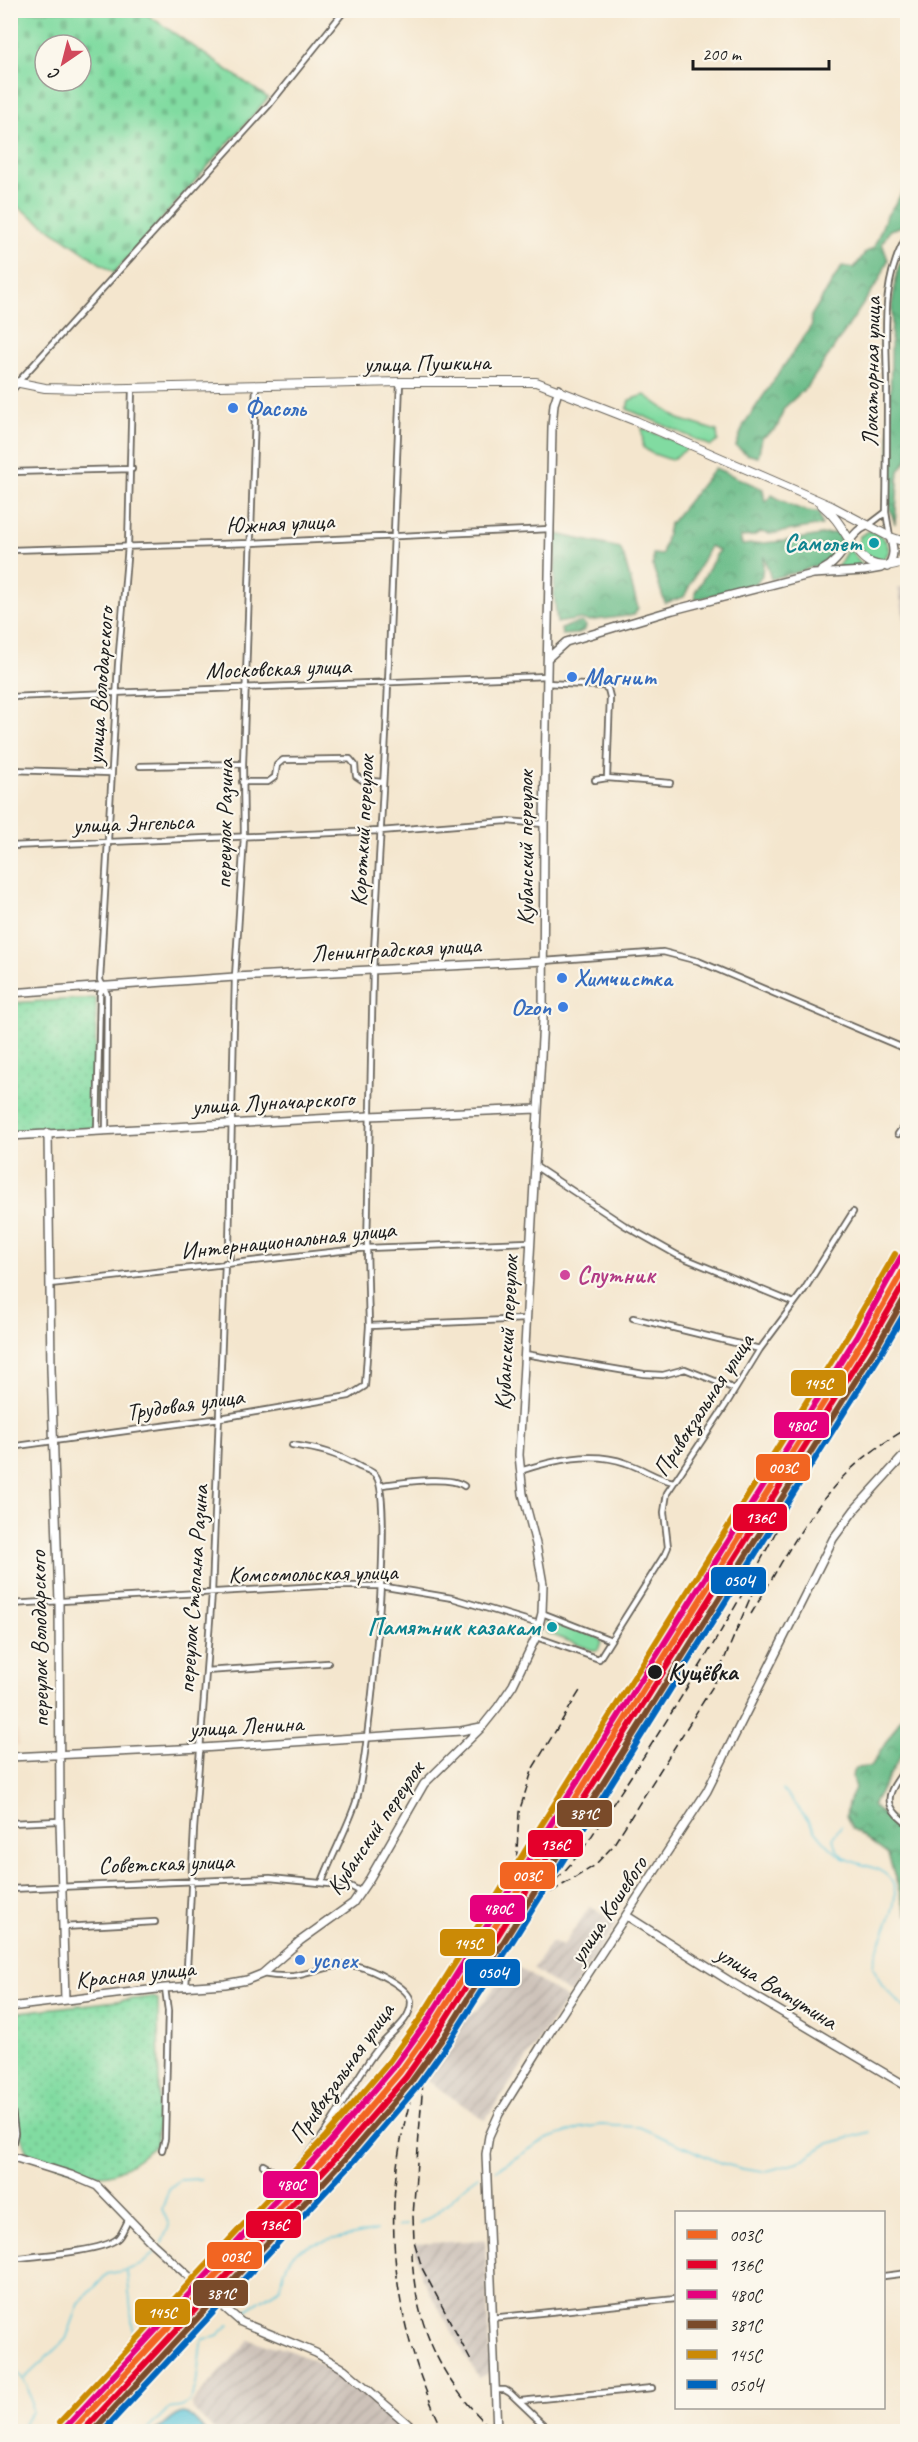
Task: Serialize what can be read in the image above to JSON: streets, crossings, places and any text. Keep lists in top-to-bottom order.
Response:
{
  "streets": {
    "main road": ["улица Пушкина"],
    "street": [
      "Локаторная улица",
      "Южная улица",
      "Московская улица",
      "улица Володарского",
      "улица Энгельса",
      "переулок Разина",
      "Короткий переулок",
      "Кубанский переулок",
      "Ленинградская улица",
      "улица Луначарского",
      "Интернациональная улица",
      "Трудовая улица",
      "Привокзальная улица",
      "Комсомольская улица",
      "переулок Степана Разина",
      "переулок Володарского",
      "улица Ленина",
      "Советская улица",
      "улица Кошевого",
      "Красная улица",
      "улица Ватутина"
    ]
  },
  "crossings": [
    ["улица Пушкина", "Локаторная улица"],
    ["улица Пушкина", "улица Володарского"],
    ["улица Пушкина", "переулок Разина"],
    ["улица Пушкина", "Короткий переулок"],
    ["улица Пушкина", "Кубанский переулок"],
    ["Южная улица", "улица Володарского"],
    ["Южная улица", "переулок Разина"],
    ["Южная улица", "Короткий переулок"],
    ["Южная улица", "Кубанский переулок"],
    ["Московская улица", "улица Володарского"],
    ["Московская улица", "переулок Разина"],
    ["Московская улица", "Короткий переулок"],
    ["Московская улица", "Кубанский переулок"],
    ["улица Володарского", "улица Энгельса"],
    ["улица Володарского", "Ленинградская улица"],
    ["улица Володарского", "улица Луначарского"],
    ["улица Энгельса", "переулок Разина"],
    ["улица Энгельса", "Короткий переулок"],
    ["улица Энгельса", "Кубанский переулок"],
    ["переулок Разина", "Ленинградская улица"],
    ["переулок Разина", "улица Луначарского"],
    ["переулок Разина", "Интернациональная улица"],
    ["переулок Разина", "переулок Степана Разина"],
    ["Короткий переулок", "Ленинградская улица"],
    ["Короткий переулок", "улица Луначарского"],
    ["Короткий переулок", "Интернациональная улица"],
    ["Короткий переулок", "Трудовая улица"],
    ["Кубанский переулок", "Ленинградская улица"],
    ["Кубанский переулок", "улица Луначарского"],
    ["Кубанский переулок", "Интернациональная улица"],
    ["Кубанский переулок", "Привокзальная улица"],
    ["Кубанский переулок", "Комсомольская улица"],
    ["Кубанский переулок", "улица Ленина"],
    ["Кубанский переулок", "Советская улица"],
    ["Кубанский переулок", "Красная улица"],
    ["улица Луначарского", "переулок Володарского"],
    ["Интернациональная улица", "переулок Степана Разина"],
    ["Интернациональная улица", "переулок Володарского"],
    ["Трудовая улица", "переулок Степана Разина"],
    ["Трудовая улица", "переулок Володарского"],
    ["Привокзальная улица", "Красная улица"],
    ["Комсомольская улица", "переулок Степана Разина"],
    ["Комсомольская улица", "переулок Володарского"],
    ["переулок Степана Разина", "улица Ленина"],
    ["переулок Степана Разина", "Советская улица"],
    ["переулок Степана Разина", "Красная улица"],
    ["переулок Володарского", "улица Ленина"],
    ["переулок Володарского", "Советская улица"],
    ["переулок Володарского", "Красная улица"],
    ["улица Кошевого", "улица Ватутина"]
  ],
  "places": [
    "Фасоль",
    "Самолет",
    "Магнит",
    "Химчистка",
    "Ozon",
    "Спутник",
    "Памятник казакам",
    "Кущёвка",
    "успех"
  ],
  "lines": [
    "transit line 145С",
    "transit line 480С",
    "transit line 003С",
    "transit line 136С",
    "transit line 381С",
    "transit line 050Ч"
  ],
  "legend": [
    "003С",
    "136С",
    "480С",
    "381С",
    "145С",
    "050Ч"
  ],
  "scale_bar": "200 m",
  "north": "bottom left"
}
